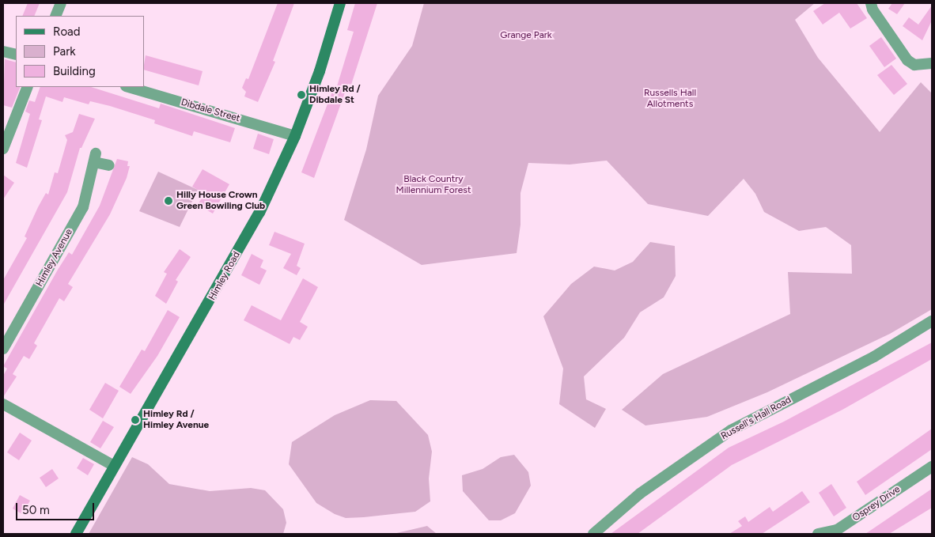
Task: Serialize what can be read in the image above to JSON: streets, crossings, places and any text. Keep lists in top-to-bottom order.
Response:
{
  "streets": {
    "main road": ["Himley Road"],
    "street": [
      "Dibdale Street",
      "Himley Avenue",
      "Russell's Hall Road",
      "Osprey Drive"
    ]
  },
  "crossings": [
    ["Dibdale Street", "Himley Road"]
  ],
  "parks": ["Grange Park", "Russells Hall Allotments", "Black Country Millennium Forest"],
  "places": ["Himley Rd / Dibdale St", "Hilly House Crown Green Bowiling Club", "Himley Rd / Himley Avenue"],
  "legend": ["Road", "Park", "Building"],
  "scale_bar": "50 m"
}
